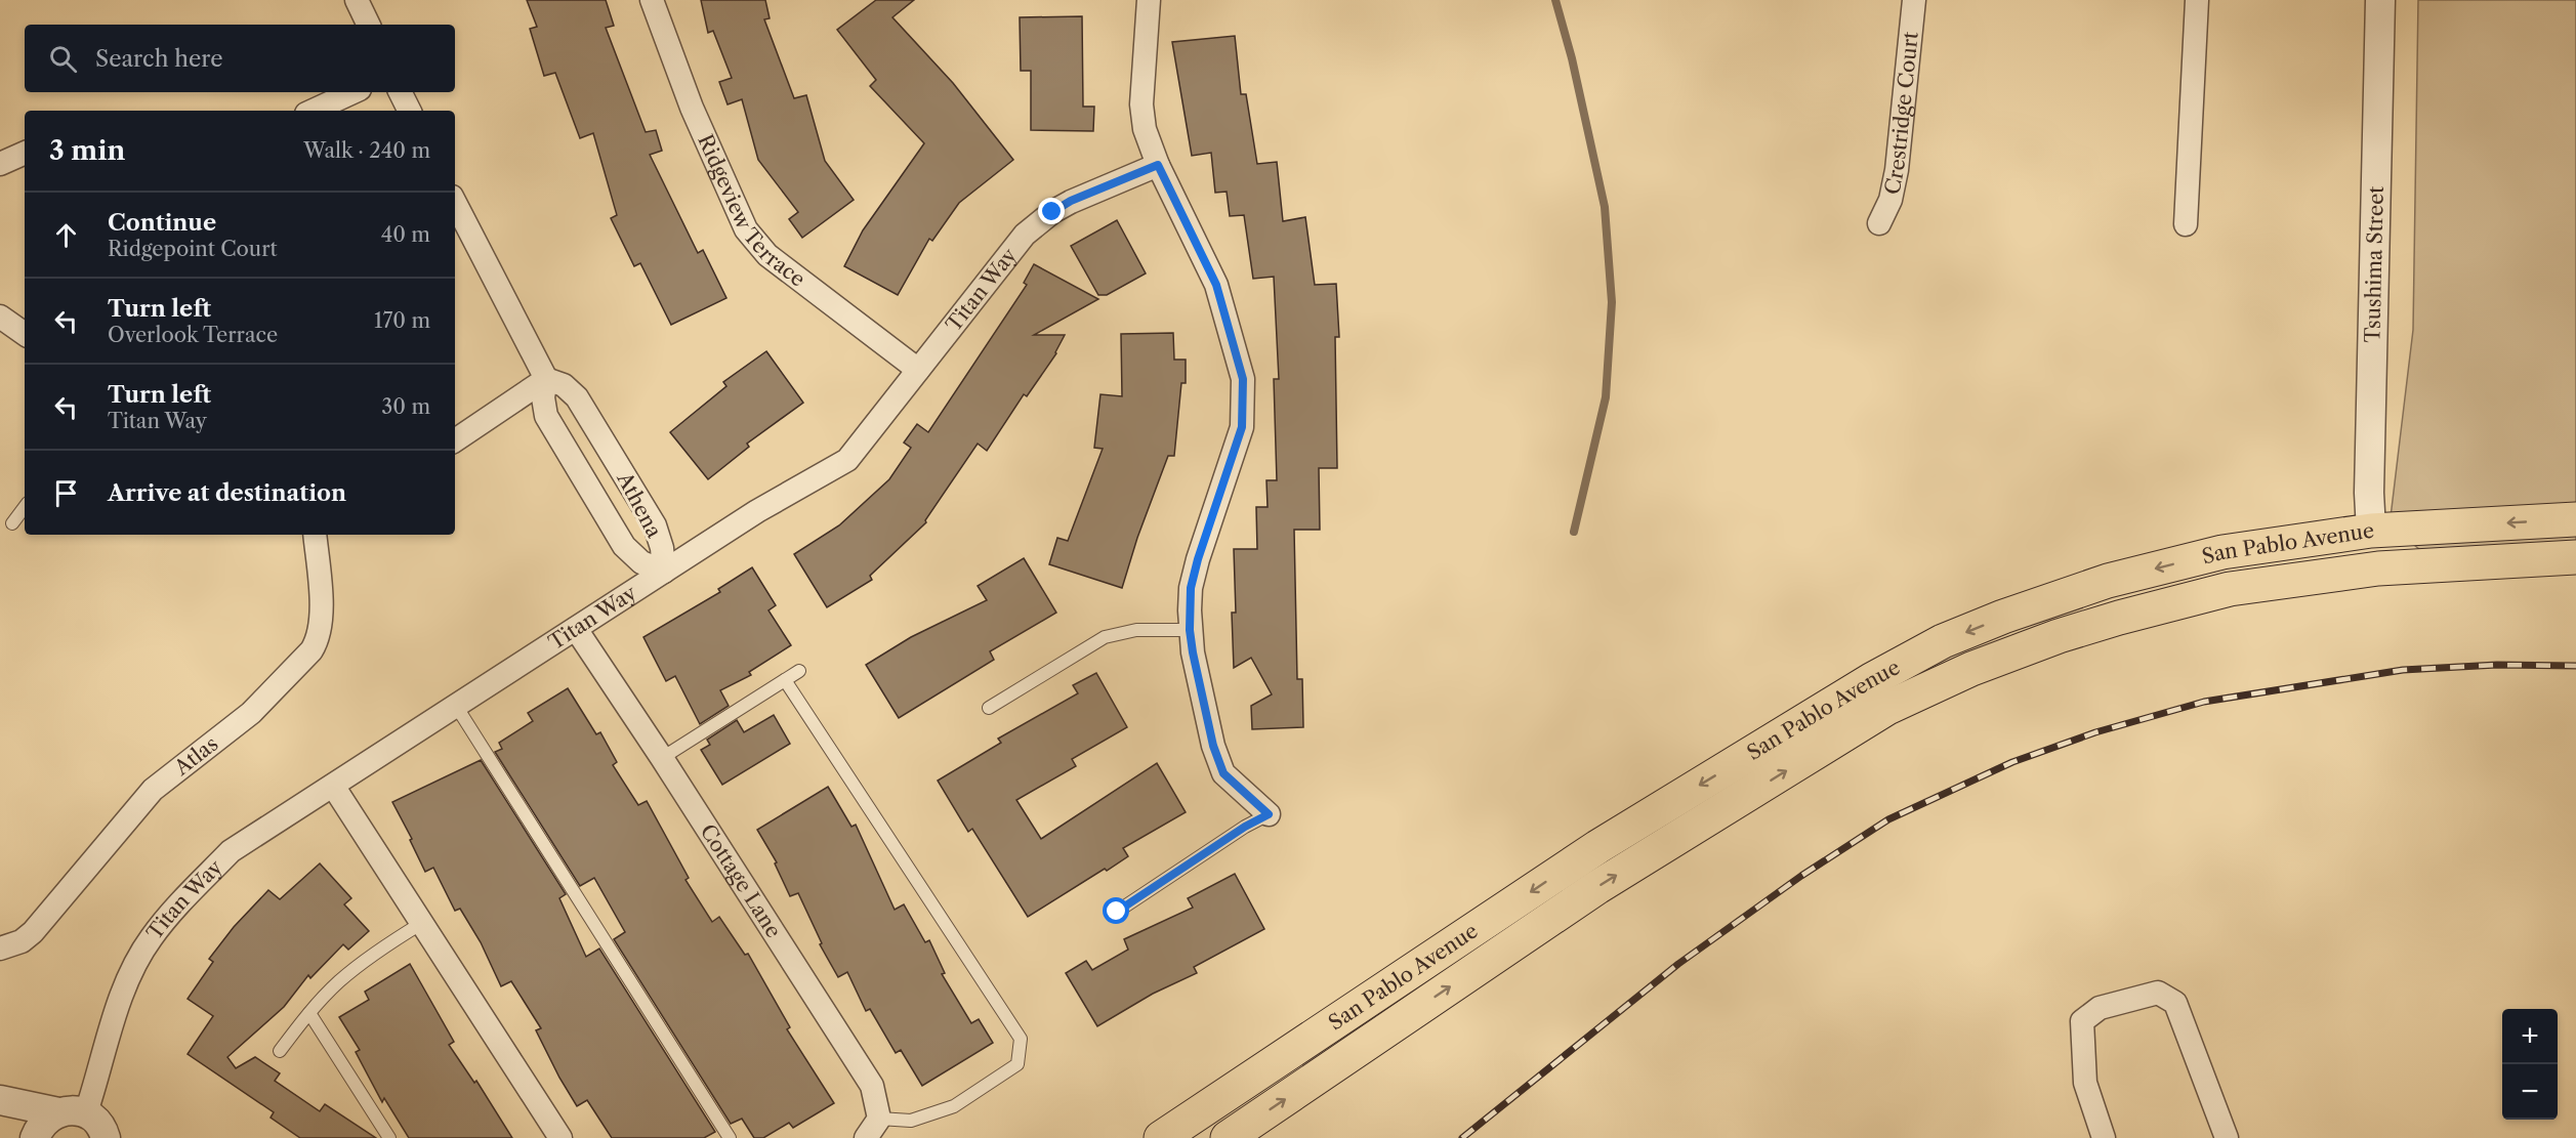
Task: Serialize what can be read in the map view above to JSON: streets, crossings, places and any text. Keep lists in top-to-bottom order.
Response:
{
  "streets": {
    "main road": ["San Pablo Avenue"],
    "street": [
      "Crestridge Court",
      "Ridgeview Terrace",
      "Tsushima Street",
      "Titan Way",
      "Athena",
      "Atlas",
      "Cottage Lane"
    ]
  },
  "crossings": [
    ["Ridgeview Terrace", "Titan Way"],
    ["Tsushima Street", "San Pablo Avenue"],
    ["Titan Way", "Athena"],
    ["Titan Way", "Cottage Lane"]
  ],
  "page": {
    "search": "Search here",
    "heading": ["3 min", "Walk · 240 m"],
    "list": [
      ["Continue", "Ridgepoint Court", "40 m"],
      ["Turn left", "Overlook Terrace", "170 m"],
      ["Turn left", "Titan Way", "30 m"],
      "Arrive at destination"
    ],
    "map_buttons": ["+", "−"]
  }
}
